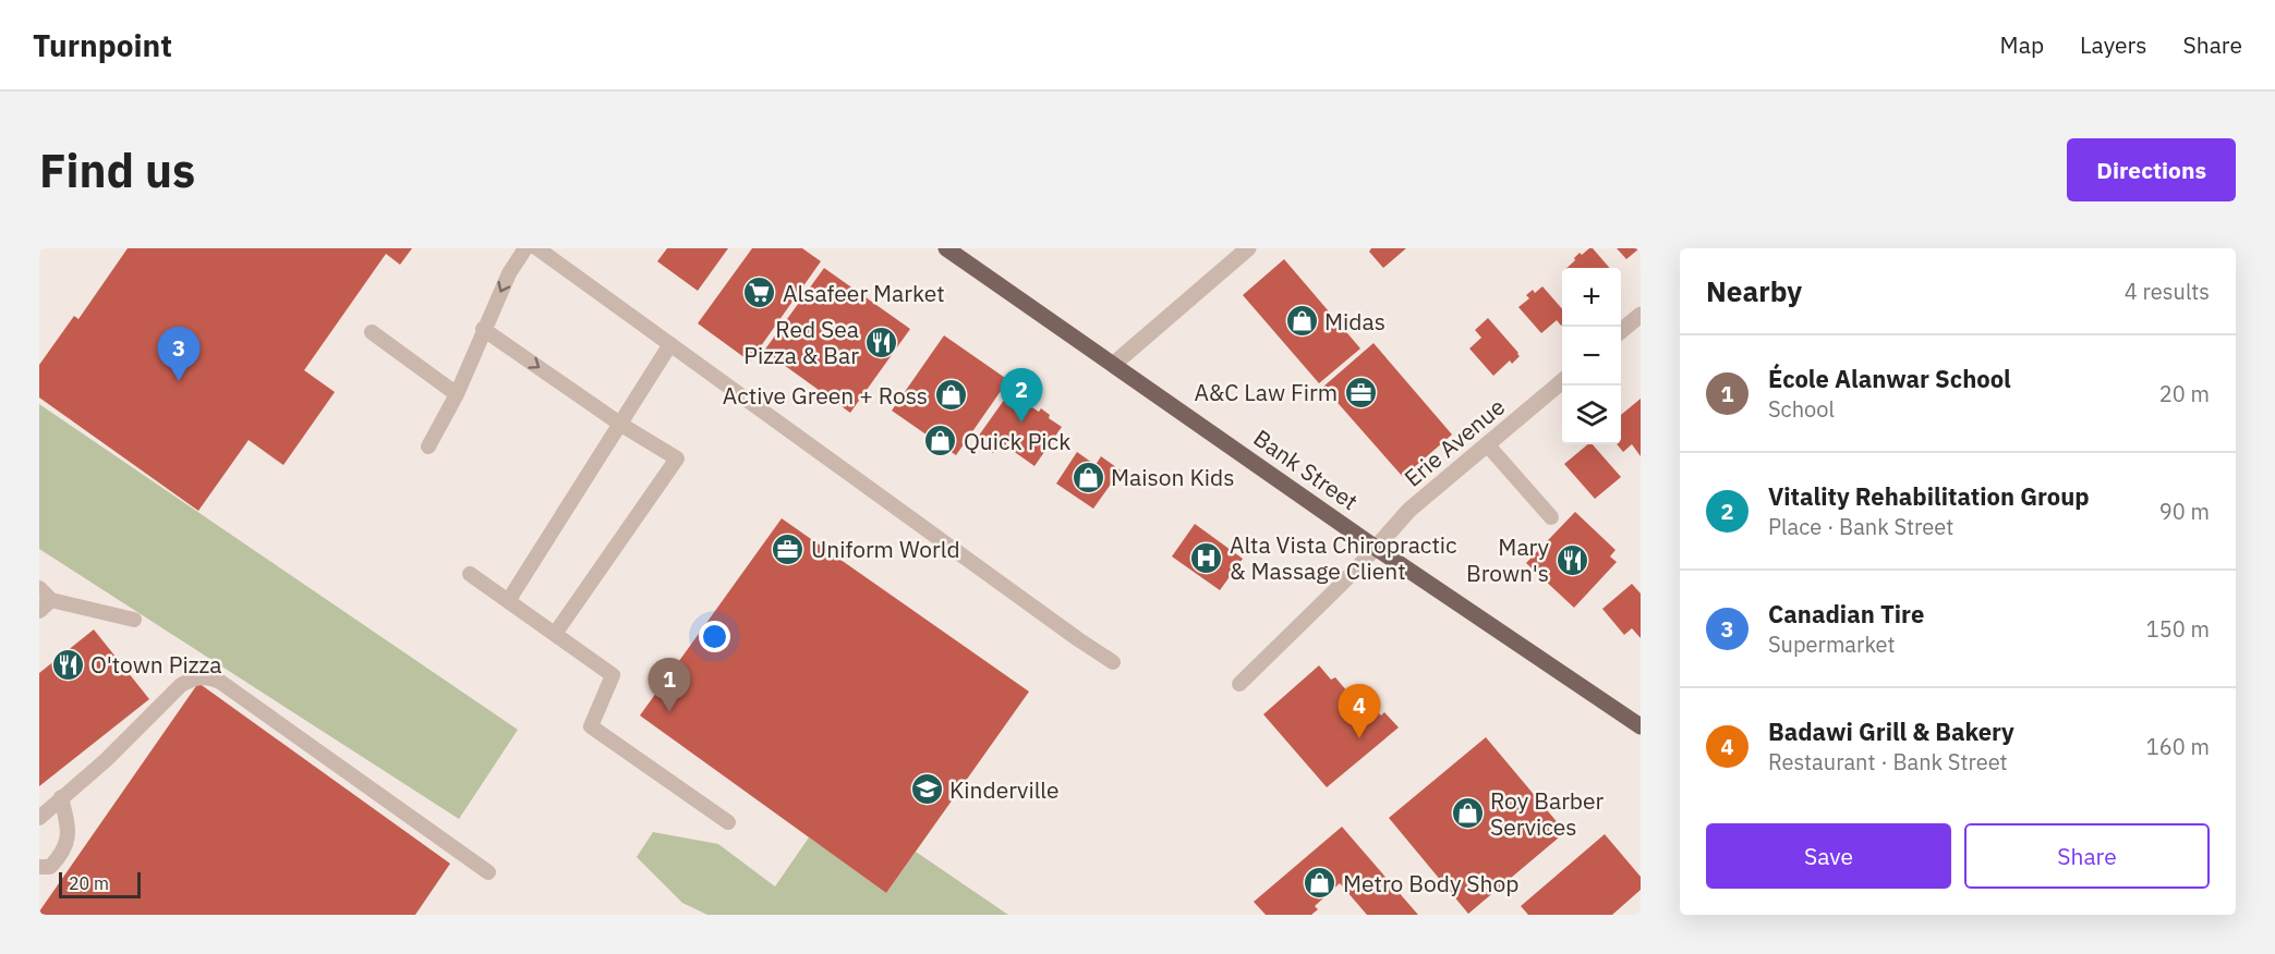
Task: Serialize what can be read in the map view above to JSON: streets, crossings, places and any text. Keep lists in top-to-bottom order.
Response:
{
  "streets": {
    "main road": ["Bank Street"],
    "street": ["Erie Avenue"]
  },
  "crossings": [
    ["Erie Avenue", "Bank Street"]
  ],
  "places": {
    "supermarket": ["Alsafeer Market"],
    "shop": [
      "Midas",
      "Active Green + Ross",
      "Quick Pick",
      "Maison Kids",
      "Roy Barber Services",
      "Metro Body Shop"
    ],
    "restaurant": ["Red Sea Pizza & Bar", "Mary Brown's", "O'town Pizza"],
    "office": ["A&C Law Firm", "Uniform World"],
    "hospital": ["Alta Vista Chiropractic & Massage Client"],
    "school or university": ["Kinderville"]
  },
  "scale_bar": "20 m",
  "page": {
    "header": "Turnpoint",
    "nav": ["Map", "Layers", "Share"],
    "buttons": [
      "Directions",
      ["Save", "Share"]
    ],
    "title": "Find us",
    "heading": ["Nearby", "4 results"],
    "map_buttons": ["+", "−"],
    "pins": [
      "3",
      "2",
      "1",
      "4"
    ],
    "list": [
      {
        "mark": "1",
        "name": "École Alanwar School",
        "note": "School",
        "value": "20 m"
      },
      {
        "mark": "2",
        "name": "Vitality Rehabilitation Group",
        "note": "Place · Bank Street",
        "value": "90 m"
      },
      {
        "mark": "3",
        "name": "Canadian Tire",
        "note": "Supermarket",
        "value": "150 m"
      },
      {
        "mark": "4",
        "name": "Badawi Grill & Bakery",
        "note": "Restaurant · Bank Street",
        "value": "160 m"
      }
    ],
    "scale": "20 m"
  }
}
